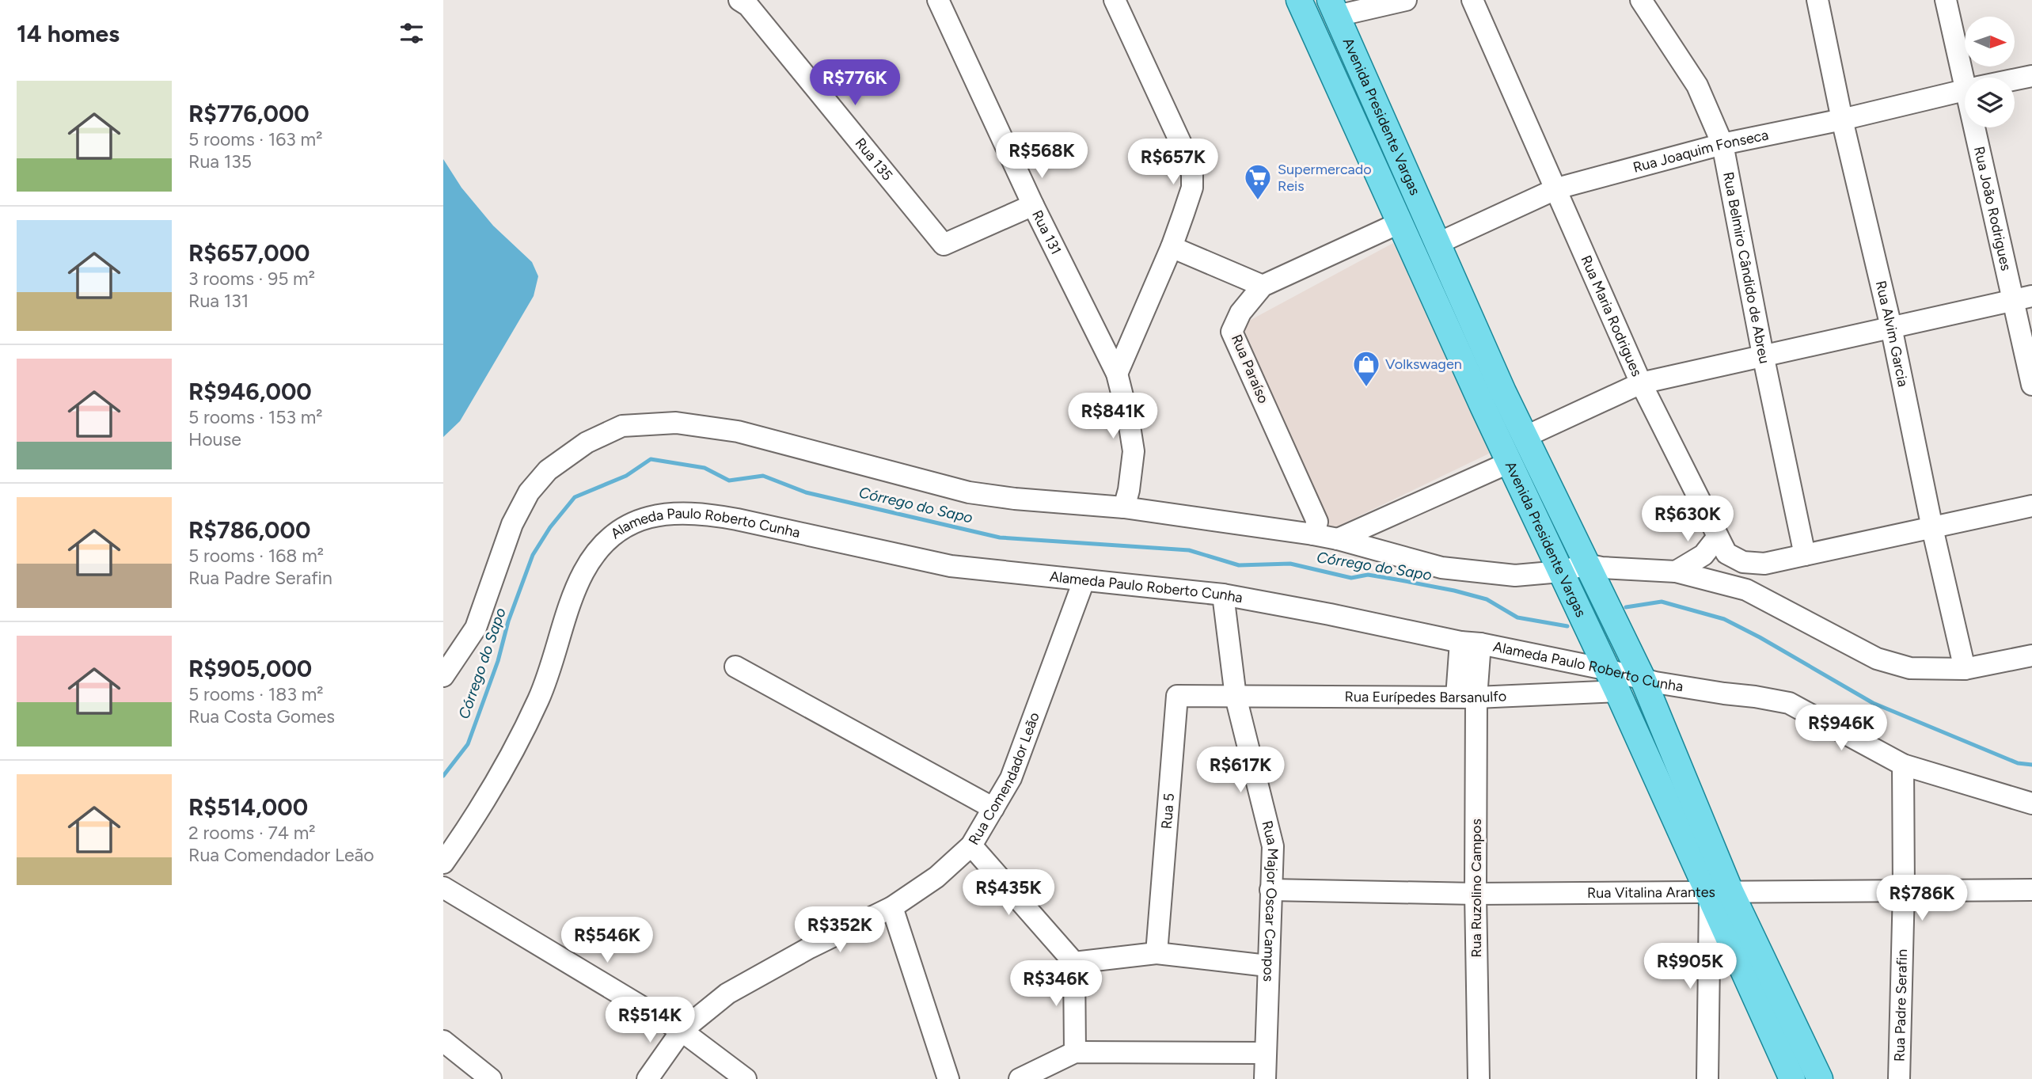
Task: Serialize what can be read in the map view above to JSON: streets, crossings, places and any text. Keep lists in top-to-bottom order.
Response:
{
  "streets": {
    "main road": ["Avenida Presidente Vargas"],
    "street": [
      "Rua Joaquim Fonseca",
      "Rua 135",
      "Rua João Rodrigues",
      "Rua 131",
      "Rua Belmiro Cândido de Abreu",
      "Rua Maria Rodrigues",
      "Rua Alvim Garcia",
      "Rua Paraíso",
      "Alameda Paulo Roberto Cunha",
      "Rua Eurípedes Barsanulfo",
      "Rua Comendador Leão",
      "Rua 5",
      "Rua Ruzolino Campos",
      "Rua Vitalina Arantes",
      "Rua Major Oscar Campos",
      "Rua Padre Serafin"
    ]
  },
  "crossings": [
    ["Avenida Presidente Vargas", "Rua Joaquim Fonseca"],
    ["Avenida Presidente Vargas", "Rua Paraíso"],
    ["Avenida Presidente Vargas", "Alameda Paulo Roberto Cunha"],
    ["Avenida Presidente Vargas", "Rua Eurípedes Barsanulfo"],
    ["Avenida Presidente Vargas", "Rua Vitalina Arantes"],
    ["Rua Joaquim Fonseca", "Rua Belmiro Cândido de Abreu"],
    ["Rua Joaquim Fonseca", "Rua Maria Rodrigues"],
    ["Rua Joaquim Fonseca", "Rua Alvim Garcia"],
    ["Rua 135", "Rua 131"],
    ["Rua Belmiro Cândido de Abreu", "Rua Maria Rodrigues"],
    ["Rua Maria Rodrigues", "Rua Alvim Garcia"],
    ["Alameda Paulo Roberto Cunha", "Rua Comendador Leão"],
    ["Alameda Paulo Roberto Cunha", "Rua Ruzolino Campos"],
    ["Alameda Paulo Roberto Cunha", "Rua Major Oscar Campos"],
    ["Alameda Paulo Roberto Cunha", "Rua Padre Serafin"],
    ["Rua Eurípedes Barsanulfo", "Rua 5"],
    ["Rua Eurípedes Barsanulfo", "Rua Ruzolino Campos"],
    ["Rua Eurípedes Barsanulfo", "Rua Major Oscar Campos"],
    ["Rua 5", "Rua Major Oscar Campos"],
    ["Rua Ruzolino Campos", "Rua Vitalina Arantes"],
    ["Rua Vitalina Arantes", "Rua Major Oscar Campos"],
    ["Rua Vitalina Arantes", "Rua Padre Serafin"]
  ],
  "water": ["Córrego do Sapo"],
  "places": {
    "supermarket": ["Supermercado Reis"],
    "shop": ["Volkswagen"]
  },
  "north": "right",
  "page": {
    "heading": "14 homes",
    "price": [
      "R$776K",
      "R$568K",
      "R$657K",
      "R$841K",
      "R$630K",
      "R$946K",
      "R$617K",
      "R$435K",
      "R$786K",
      "R$352K",
      "R$546K",
      "R$905K",
      "R$346K",
      "R$514K"
    ],
    "list": [
      {
        "name": "R$776,000",
        "note": "5 rooms · 163 m² · Rua 135"
      },
      {
        "name": "R$657,000",
        "note": "3 rooms · 95 m² · Rua 131"
      },
      {
        "name": "R$946,000",
        "note": "5 rooms · 153 m² · House"
      },
      {
        "name": "R$786,000",
        "note": "5 rooms · 168 m² · Rua Padre Serafin"
      },
      {
        "name": "R$905,000",
        "note": "5 rooms · 183 m² · Rua Costa Gomes"
      },
      {
        "name": "R$514,000",
        "note": "2 rooms · 74 m² · Rua Comendador Leão"
      }
    ]
  }
}
